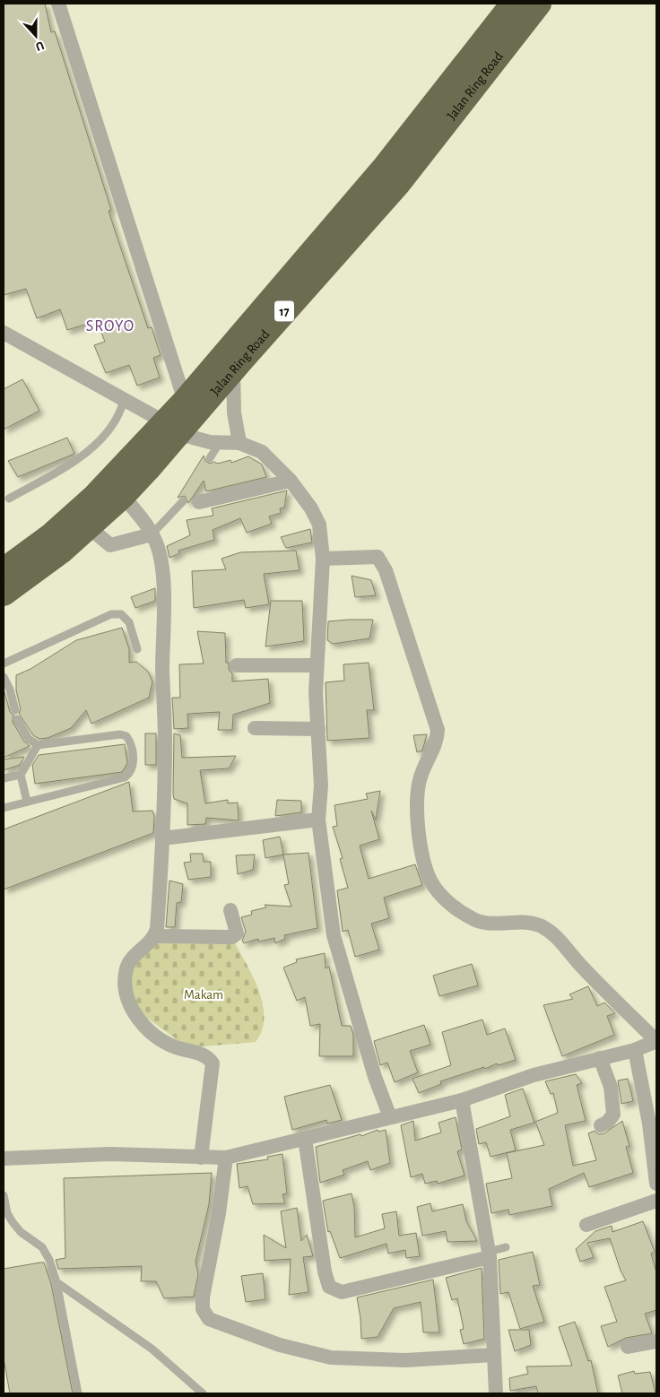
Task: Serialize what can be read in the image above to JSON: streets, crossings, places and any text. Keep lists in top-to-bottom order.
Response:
{
  "streets": {
    "highway": ["Jalan Ring Road", "17"]
  },
  "districts": ["SROYO"],
  "parks": ["Makam"],
  "north": "bottom"
}
